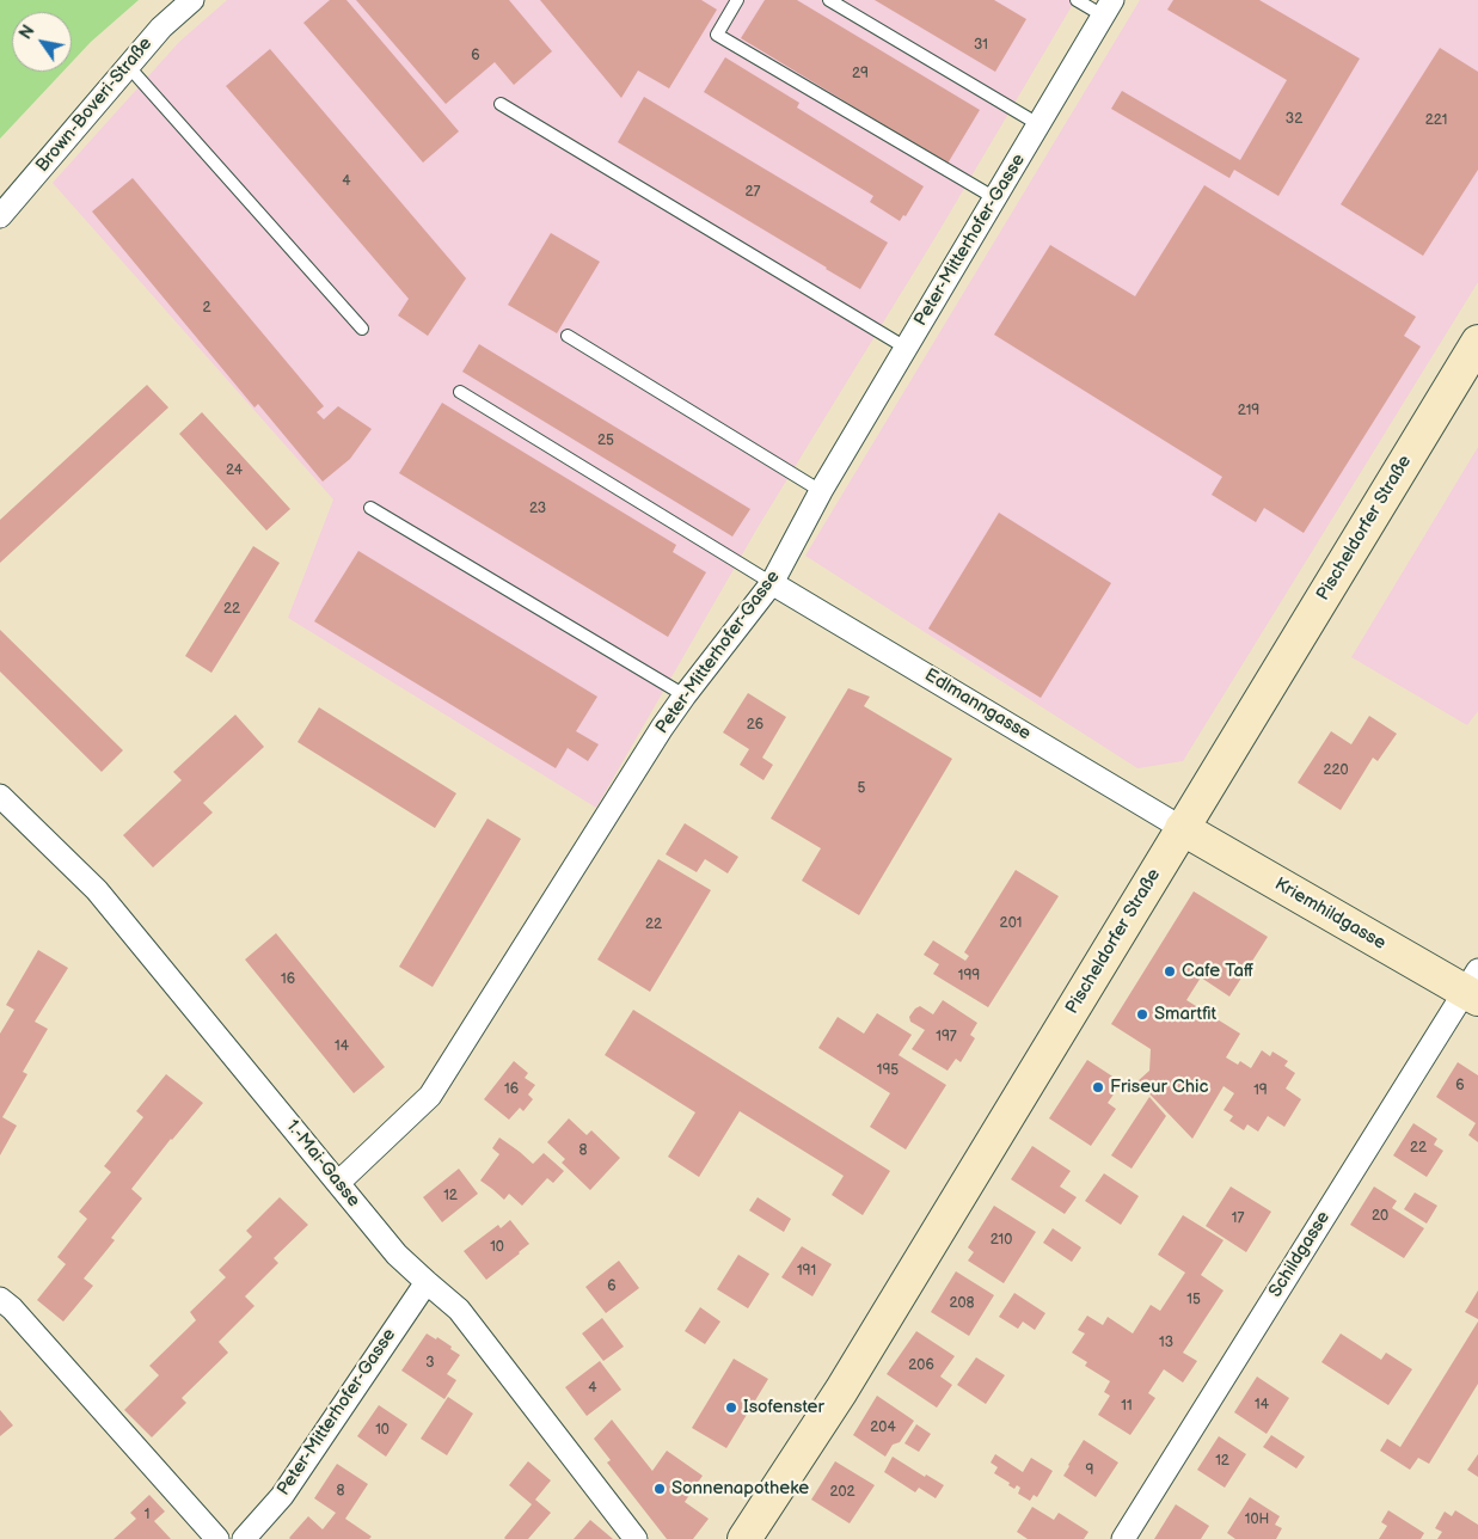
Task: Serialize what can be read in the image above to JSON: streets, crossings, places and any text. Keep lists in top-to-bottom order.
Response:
{
  "streets": {
    "main road": ["Pischeldorfer Straße", "Kriemhildgasse"],
    "street": [
      "Brown-Boveri-Straße",
      "Peter-Mitterhofer-Gasse",
      "Edlmanngasse",
      "1.-Mai-Gasse",
      "Schildgasse"
    ]
  },
  "crossings": [
    ["Peter-Mitterhofer-Gasse", "Edlmanngasse"],
    ["Peter-Mitterhofer-Gasse", "1.-Mai-Gasse"],
    ["Pischeldorfer Straße", "Edlmanngasse"],
    ["Pischeldorfer Straße", "Kriemhildgasse"],
    ["Edlmanngasse", "Kriemhildgasse"],
    ["Kriemhildgasse", "Schildgasse"]
  ],
  "places": [
    "Cafe Taff",
    "Smartfit",
    "Friseur Chic",
    "Isofenster",
    "Sonnenapotheke"
  ],
  "house_numbers": [
    "31",
    "6",
    "29",
    "32",
    "221",
    "4",
    "27",
    "2",
    "219",
    "25",
    "24",
    "23",
    "22",
    "26",
    "220",
    "5",
    "201",
    "22",
    "199",
    "16",
    "197",
    "14",
    "195",
    "6",
    "16",
    "19",
    "22",
    "8",
    "12",
    "20",
    "17",
    "210",
    "10",
    "191",
    "6",
    "15",
    "208",
    "13",
    "3",
    "206",
    "4",
    "14",
    "11",
    "204",
    "10",
    "12",
    "9",
    "8",
    "202",
    "1",
    "10H"
  ],
  "north": "top left"
}
